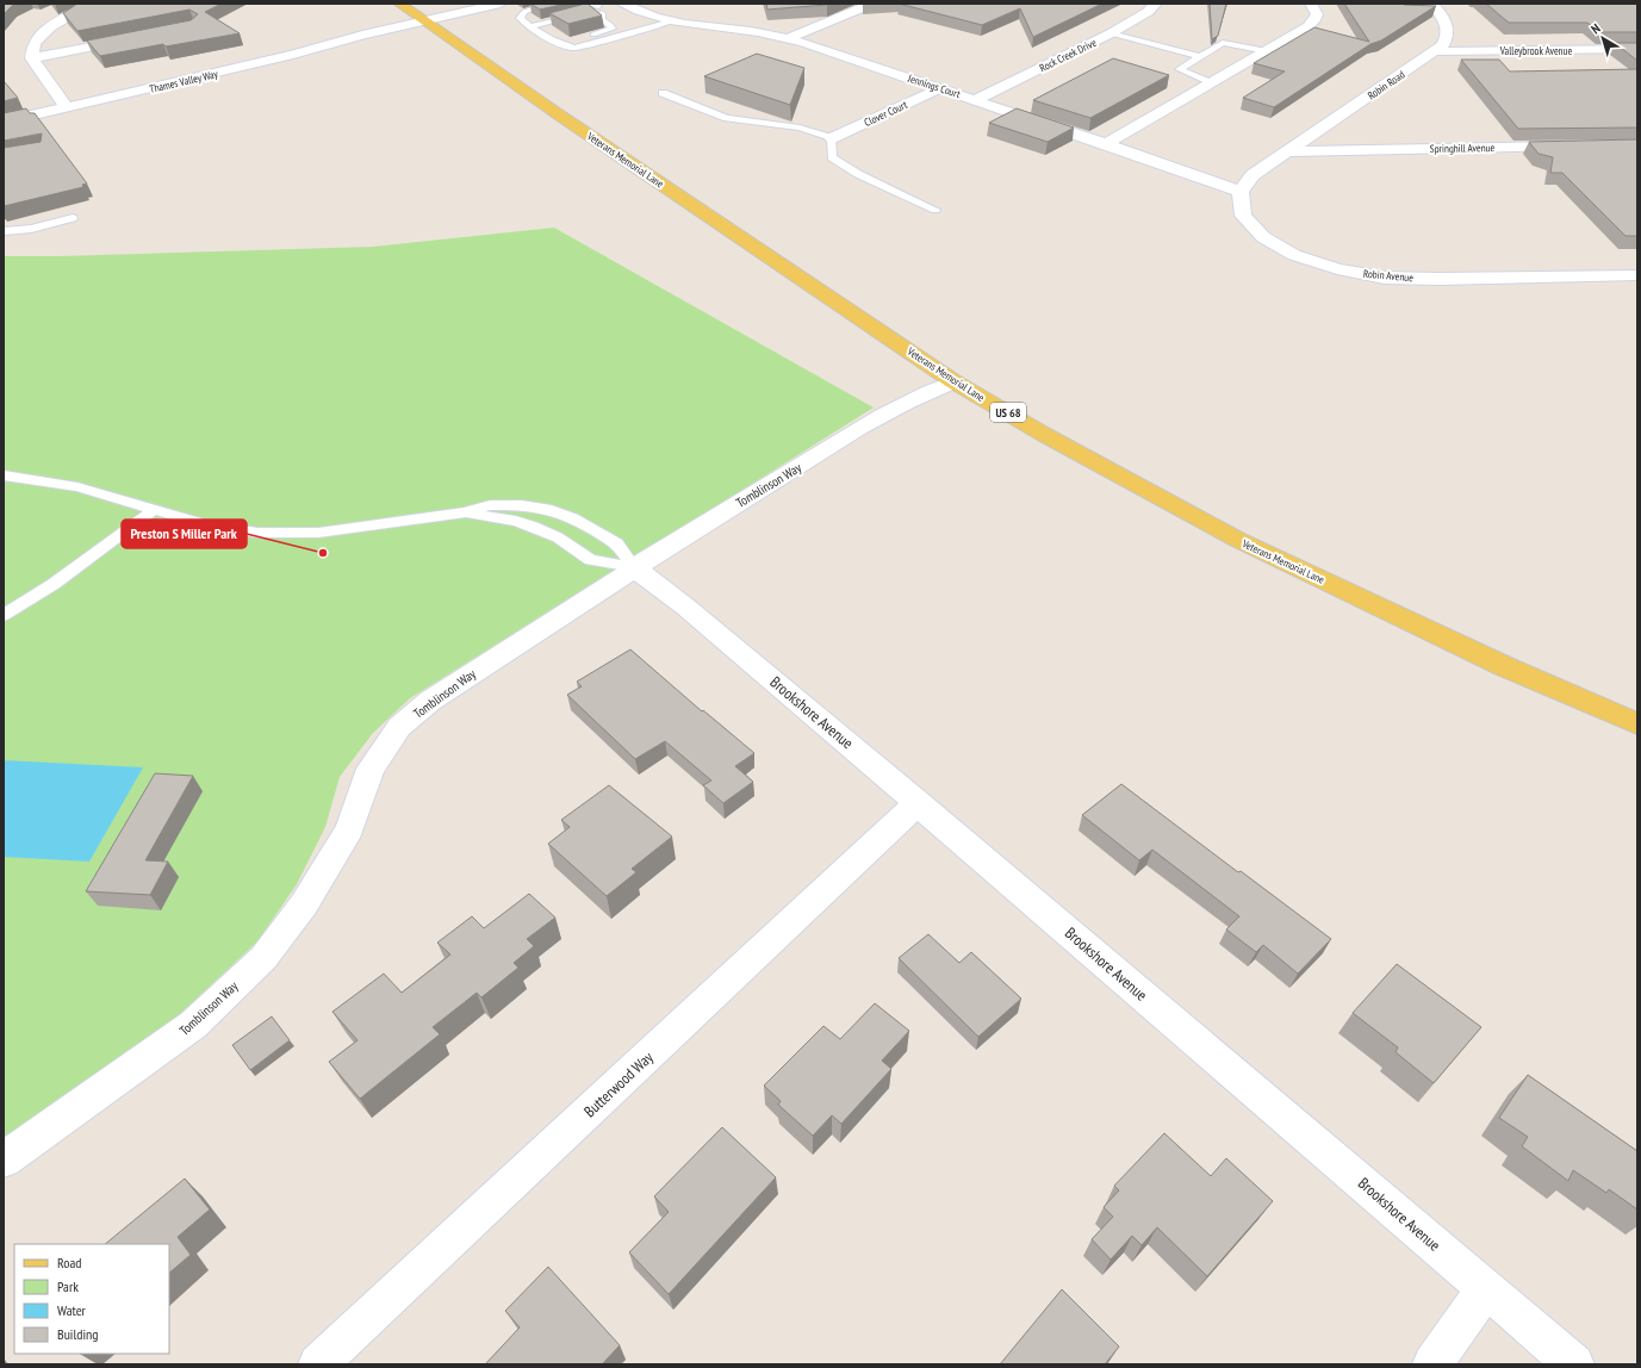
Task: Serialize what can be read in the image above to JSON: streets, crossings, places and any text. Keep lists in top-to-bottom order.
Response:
{
  "streets": {
    "main road": ["Veterans Memorial Lane", "US 68"],
    "street": [
      "Valleybrook Avenue",
      "Rock Creek Drive",
      "Thames Valley Way",
      "Robin Road",
      "Jennings Court",
      "Clover Court",
      "Springhill Avenue",
      "Robin Avenue",
      "Tomblinson Way",
      "Brookshore Avenue",
      "Butterwood Way"
    ]
  },
  "crossings": [
    ["Valleybrook Avenue", "Robin Road"],
    ["Rock Creek Drive", "Jennings Court"],
    ["Thames Valley Way", "Veterans Memorial Lane"],
    ["Robin Road", "Springhill Avenue"],
    ["Jennings Court", "Clover Court"],
    ["Jennings Court", "Robin Avenue"],
    ["Veterans Memorial Lane", "Tomblinson Way"],
    ["Tomblinson Way", "Brookshore Avenue"],
    ["Brookshore Avenue", "Butterwood Way"]
  ],
  "places": ["Preston S Miller Park"],
  "legend": [
    "Road",
    "Park",
    "Water",
    "Building"
  ],
  "north": "top left"
}
